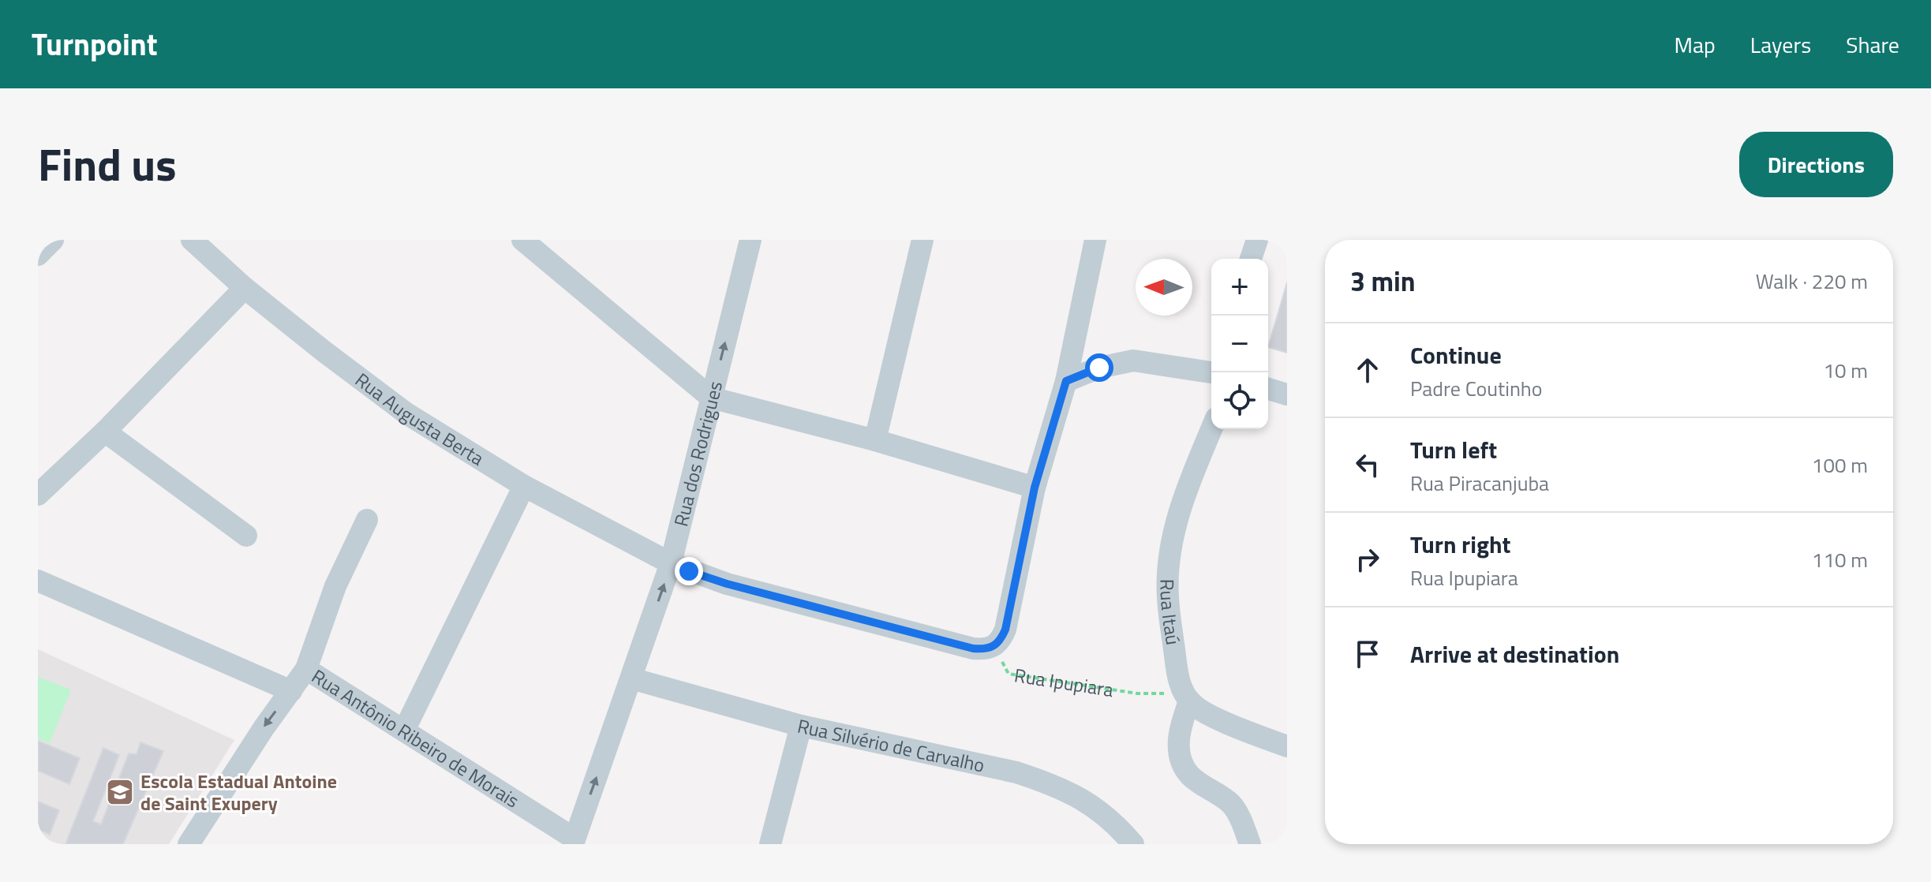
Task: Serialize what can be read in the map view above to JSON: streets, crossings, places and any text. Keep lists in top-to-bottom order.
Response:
{
  "streets": {
    "street": [
      "Rua Augusta Berta",
      "Rua dos Rodrigues",
      "Rua Itaú",
      "Rua Ipupiara",
      "Rua Antônio Ribeiro de Morais",
      "Rua Silvério de Carvalho"
    ]
  },
  "crossings": [
    ["Rua Augusta Berta", "Rua dos Rodrigues"],
    ["Rua Augusta Berta", "Rua Ipupiara"],
    ["Rua dos Rodrigues", "Rua Ipupiara"],
    ["Rua dos Rodrigues", "Rua Antônio Ribeiro de Morais"],
    ["Rua dos Rodrigues", "Rua Silvério de Carvalho"],
    ["Rua Itaú", "Rua Ipupiara"]
  ],
  "places": {
    "school or university": ["Escola Estadual Antoine de Saint Exupery"]
  },
  "north": "left",
  "page": {
    "header": "Turnpoint",
    "nav": ["Map", "Layers", "Share"],
    "title": "Find us",
    "buttons": "Directions",
    "heading": ["3 min", "Walk · 220 m"],
    "map_buttons": ["+", "−"],
    "list": [
      ["Continue", "Padre Coutinho", "10 m"],
      ["Turn left", "Rua Piracanjuba", "100 m"],
      ["Turn right", "Rua Ipupiara", "110 m"],
      "Arrive at destination"
    ]
  }
}
